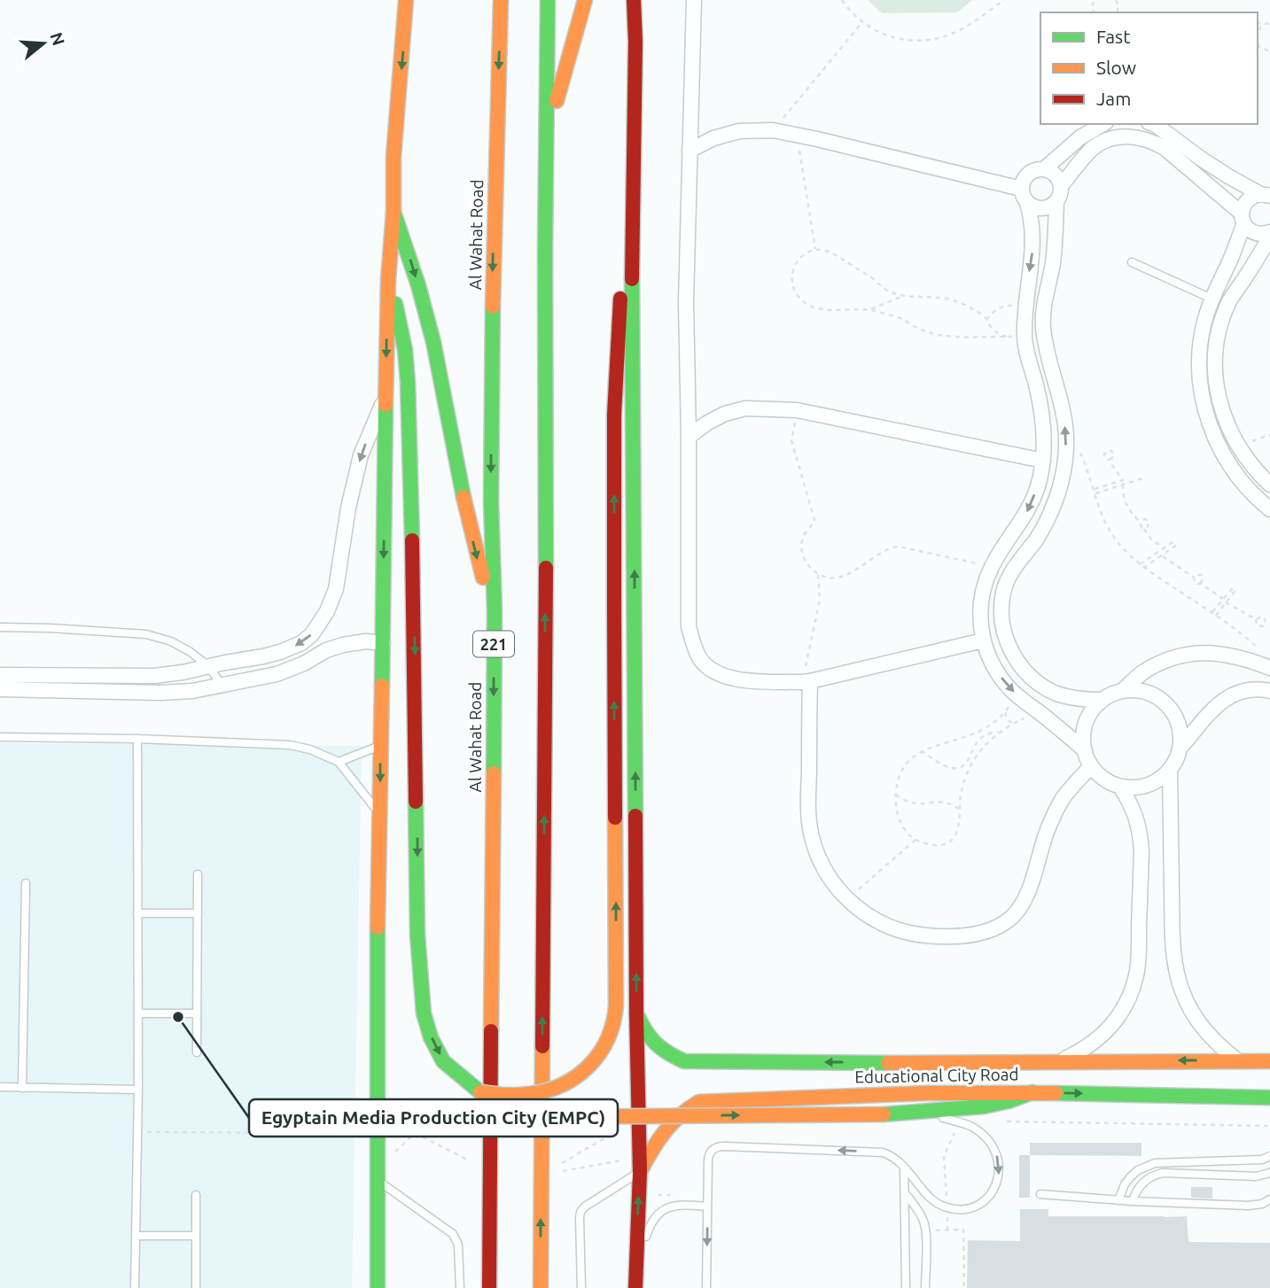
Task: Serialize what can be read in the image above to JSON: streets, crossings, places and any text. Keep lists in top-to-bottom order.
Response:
{
  "streets": {
    "main road": ["Al Wahat Road", "221", "Educational City Road"]
  },
  "places": ["Egyptain Media Production City (EMPC)"],
  "legend": ["Fast", "Slow", "Jam"],
  "north": "right"
}
